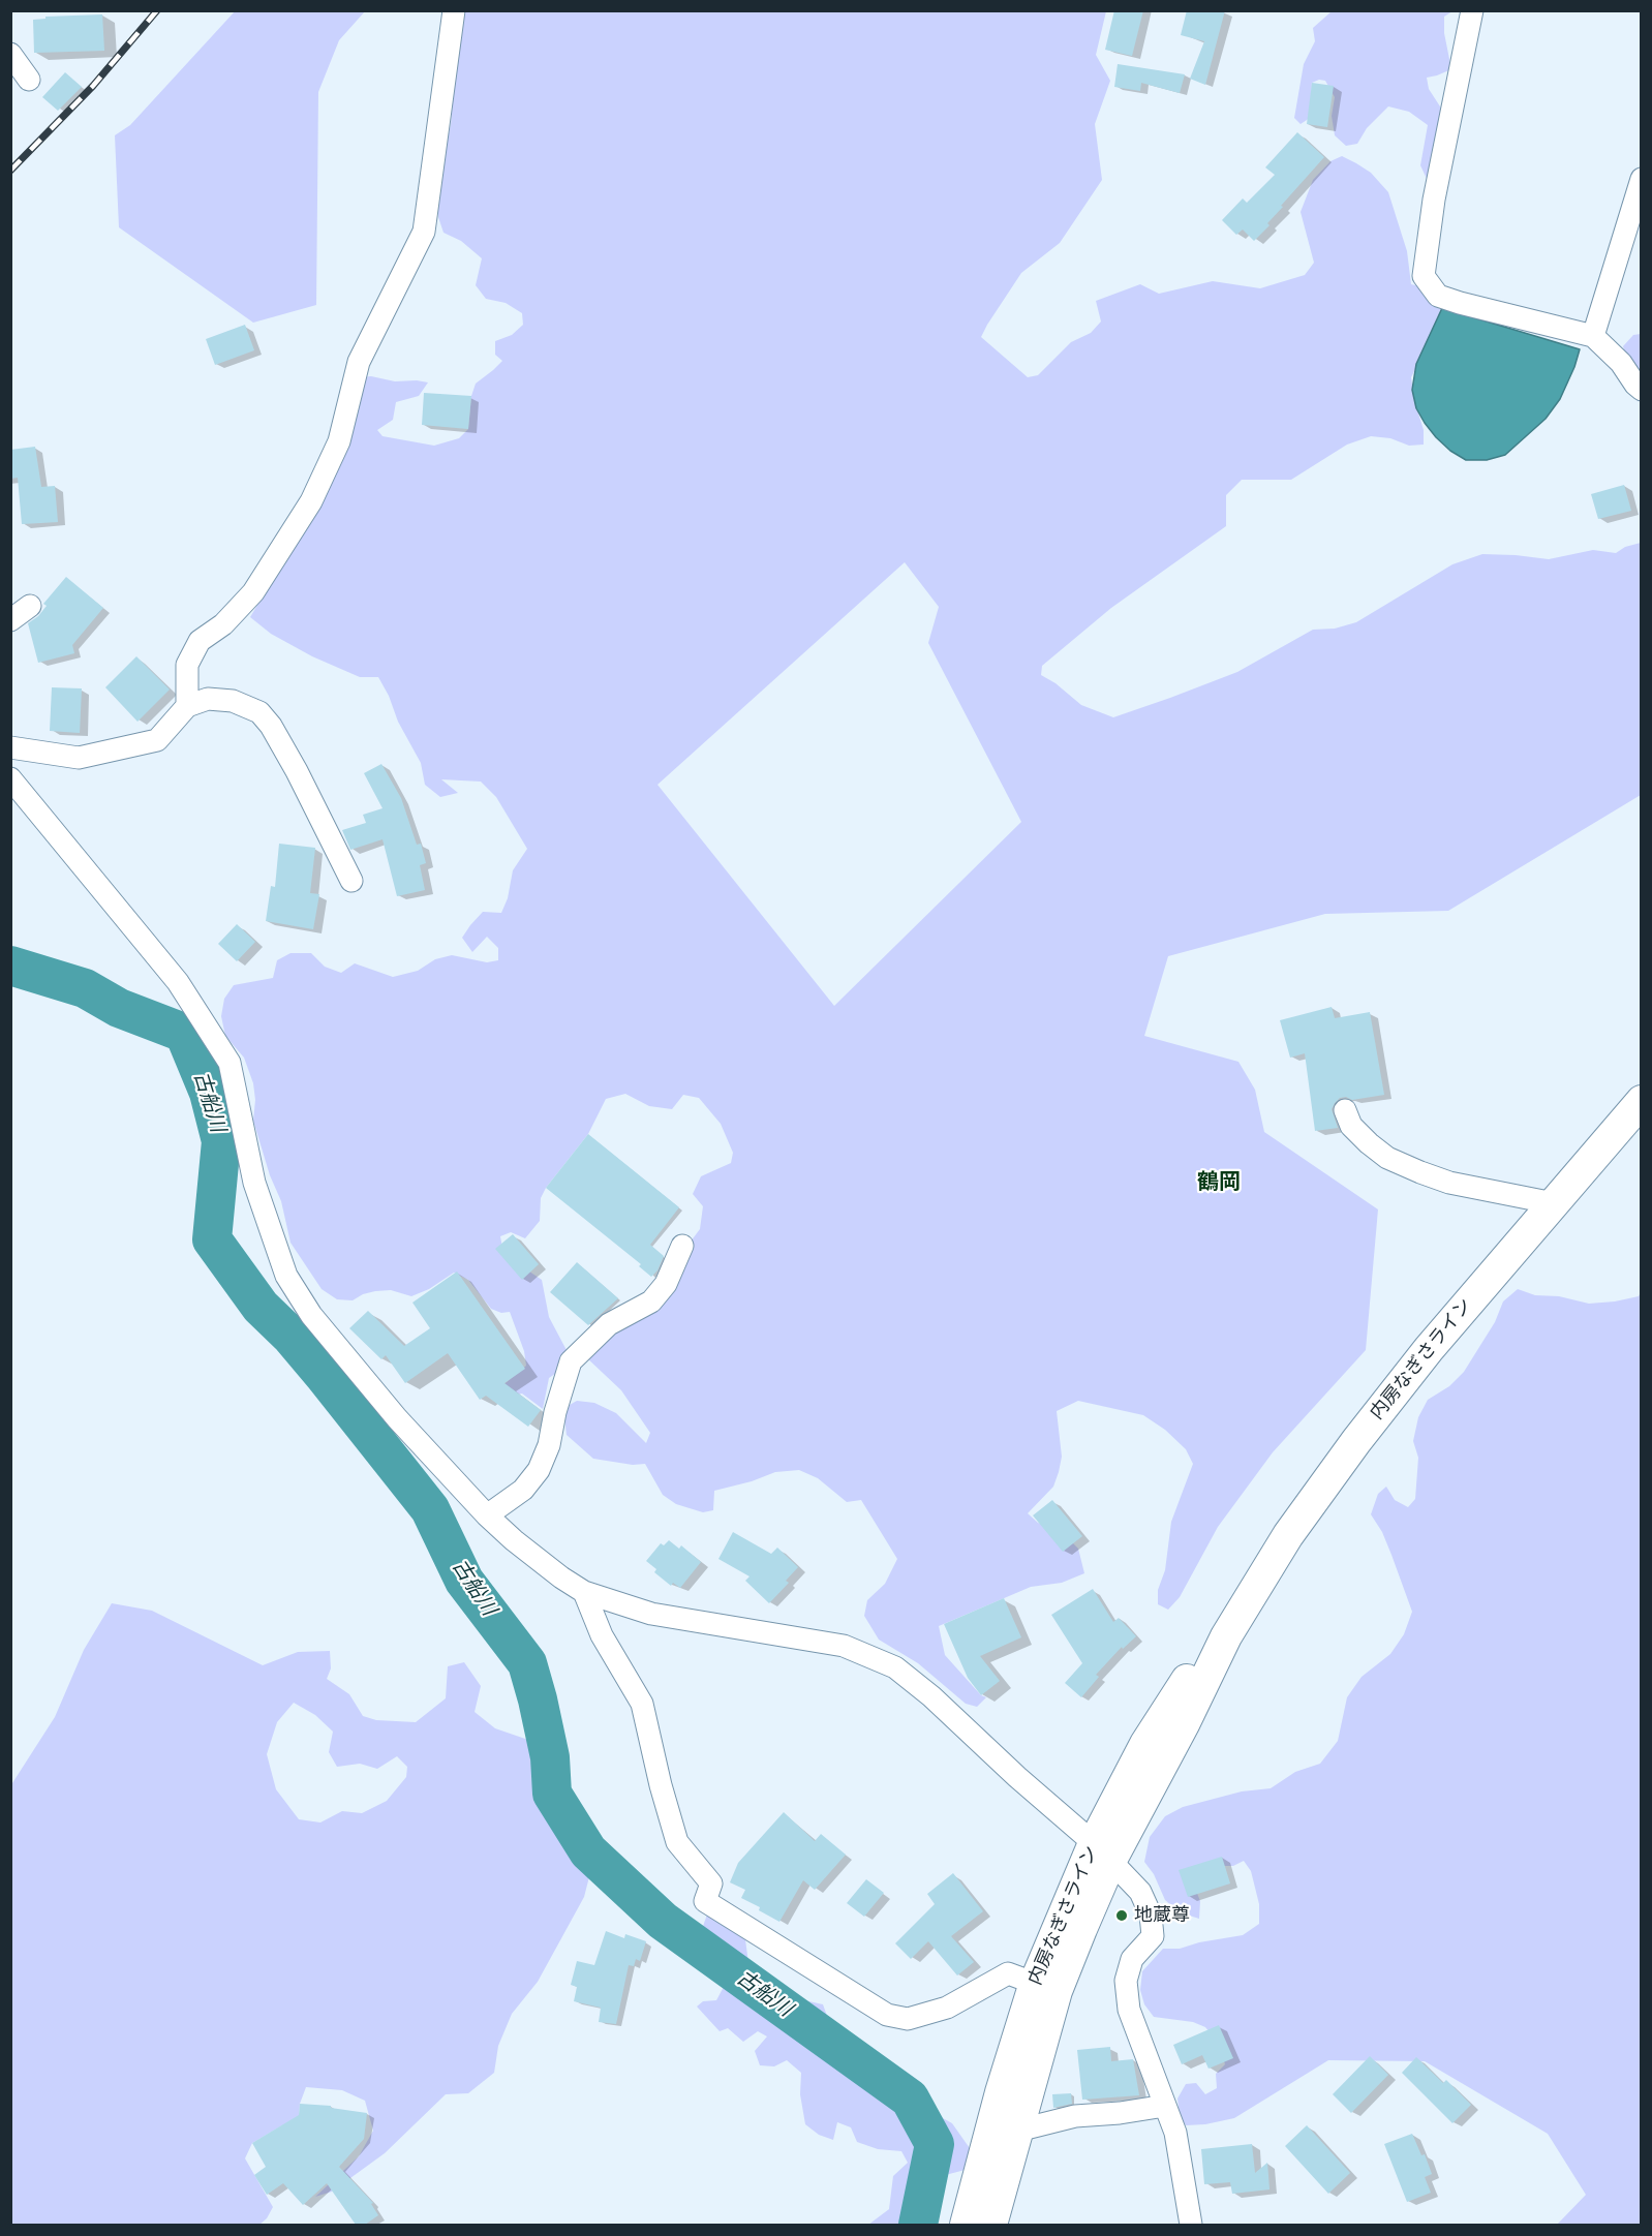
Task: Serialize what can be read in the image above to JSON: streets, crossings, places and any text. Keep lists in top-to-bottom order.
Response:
{
  "streets": {
    "highway": ["内房なぎさライン"]
  },
  "districts": ["鶴岡"],
  "water": ["古船川"],
  "places": ["地蔵尊"]
}
